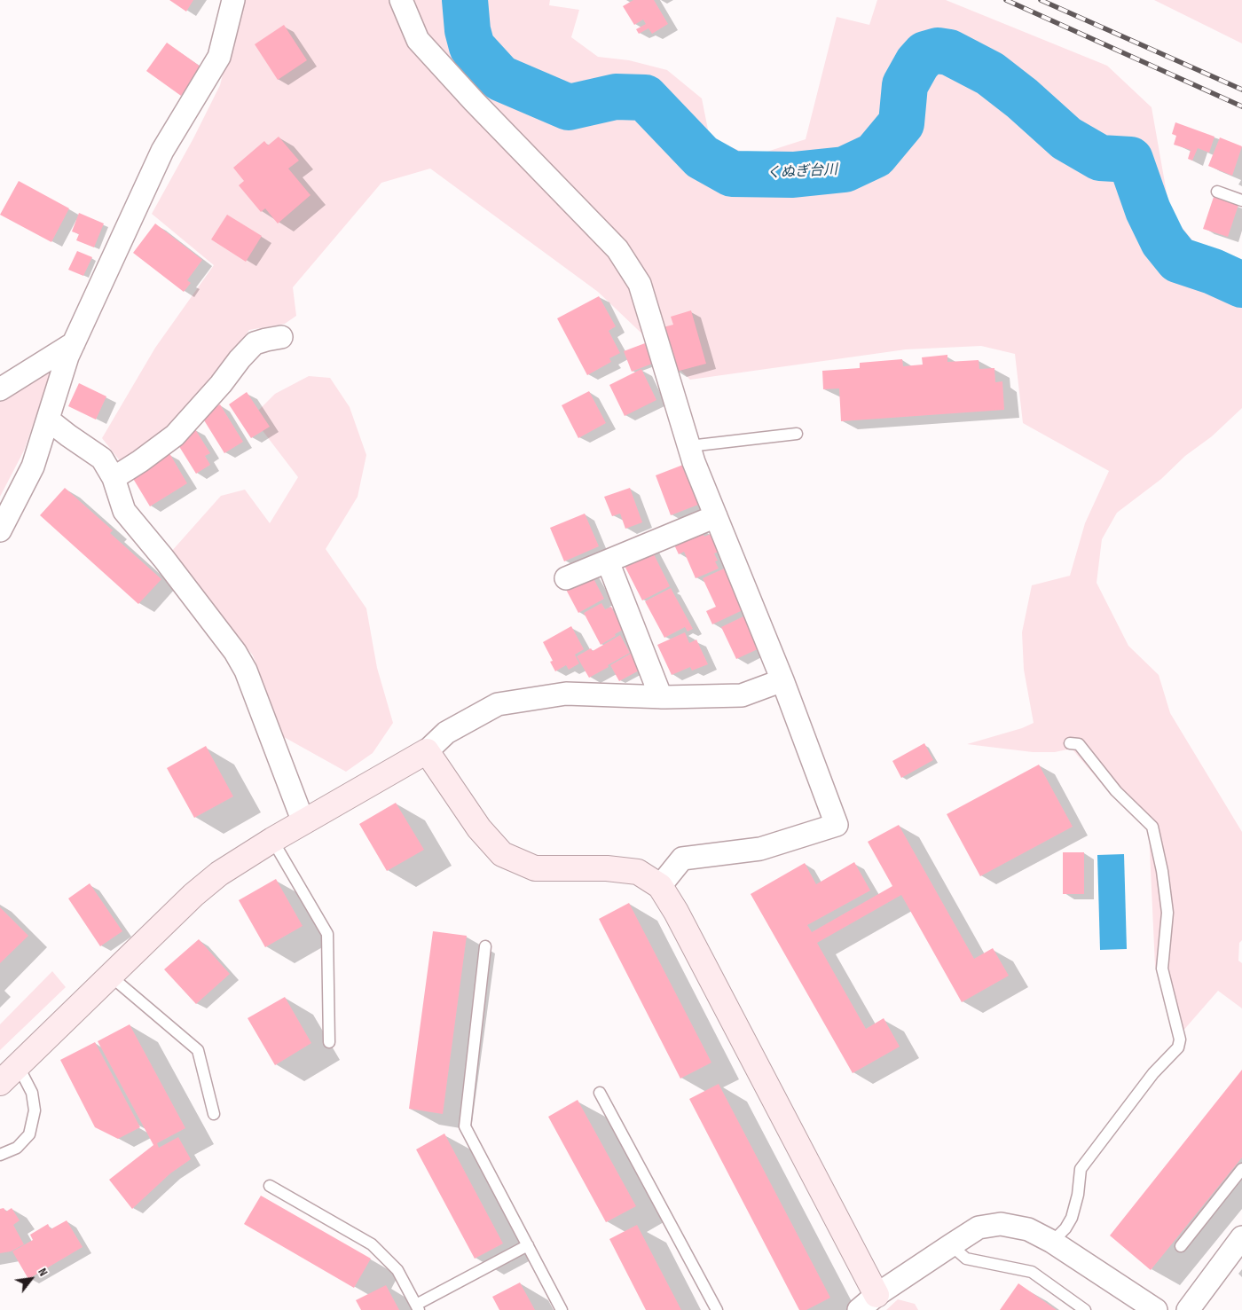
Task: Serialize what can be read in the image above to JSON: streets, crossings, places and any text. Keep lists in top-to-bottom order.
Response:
{
  "water": ["くぬぎ台川"],
  "north": "top right"
}
